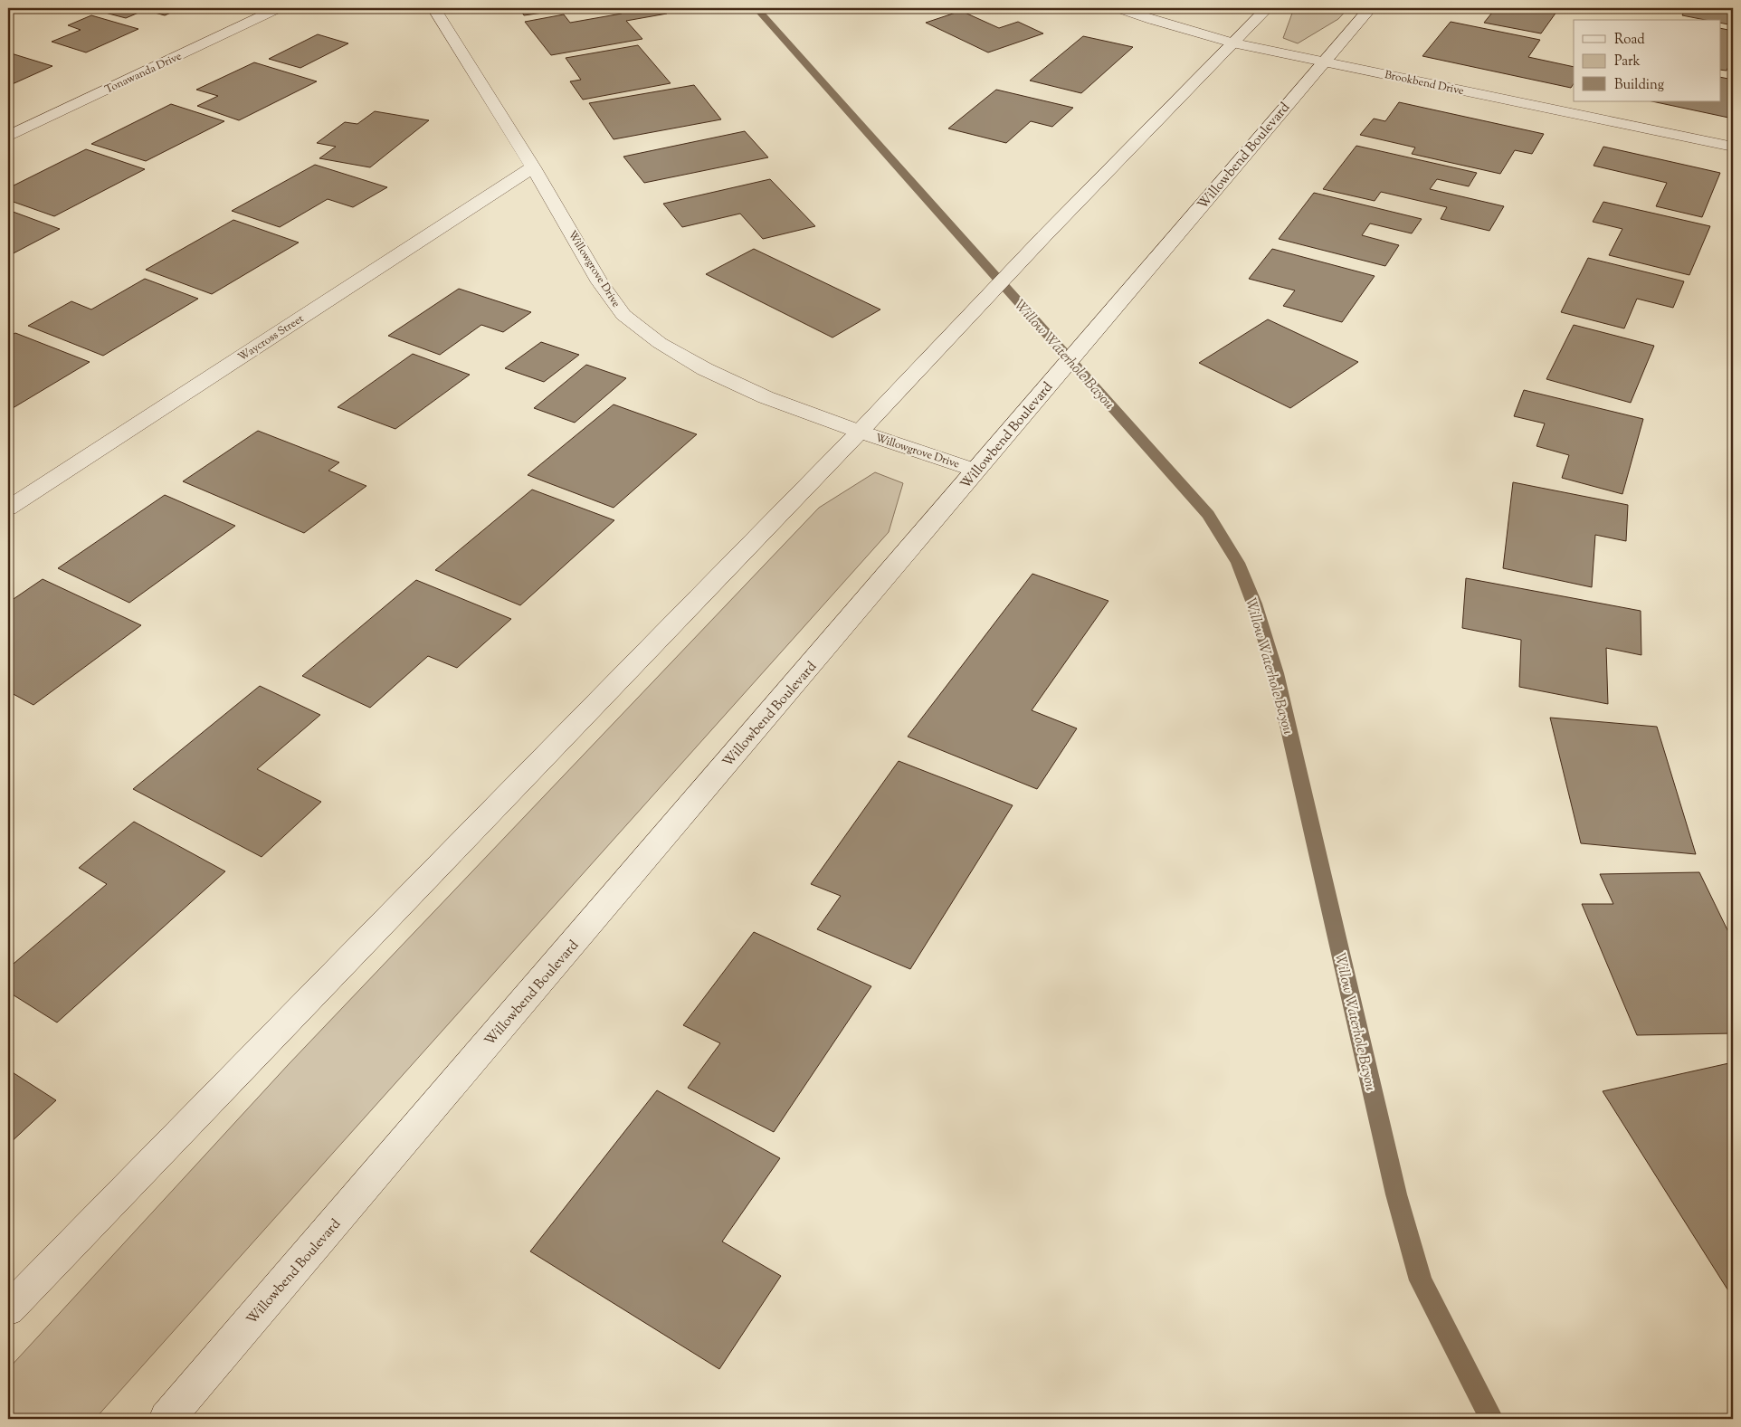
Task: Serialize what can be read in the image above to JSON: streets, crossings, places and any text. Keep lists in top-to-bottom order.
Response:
{
  "streets": {
    "main road": [
      "Tonawanda Drive",
      "Brookbend Drive",
      "Willowbend Boulevard",
      "Willowgrove Drive",
      "Waycross Street"
    ]
  },
  "crossings": [
    ["Brookbend Drive", "Willowbend Boulevard"],
    ["Willowbend Boulevard", "Willowgrove Drive"],
    ["Willowgrove Drive", "Waycross Street"]
  ],
  "water": ["Willow Waterhole Bayou"],
  "legend": ["Road", "Park", "Building"]
}
